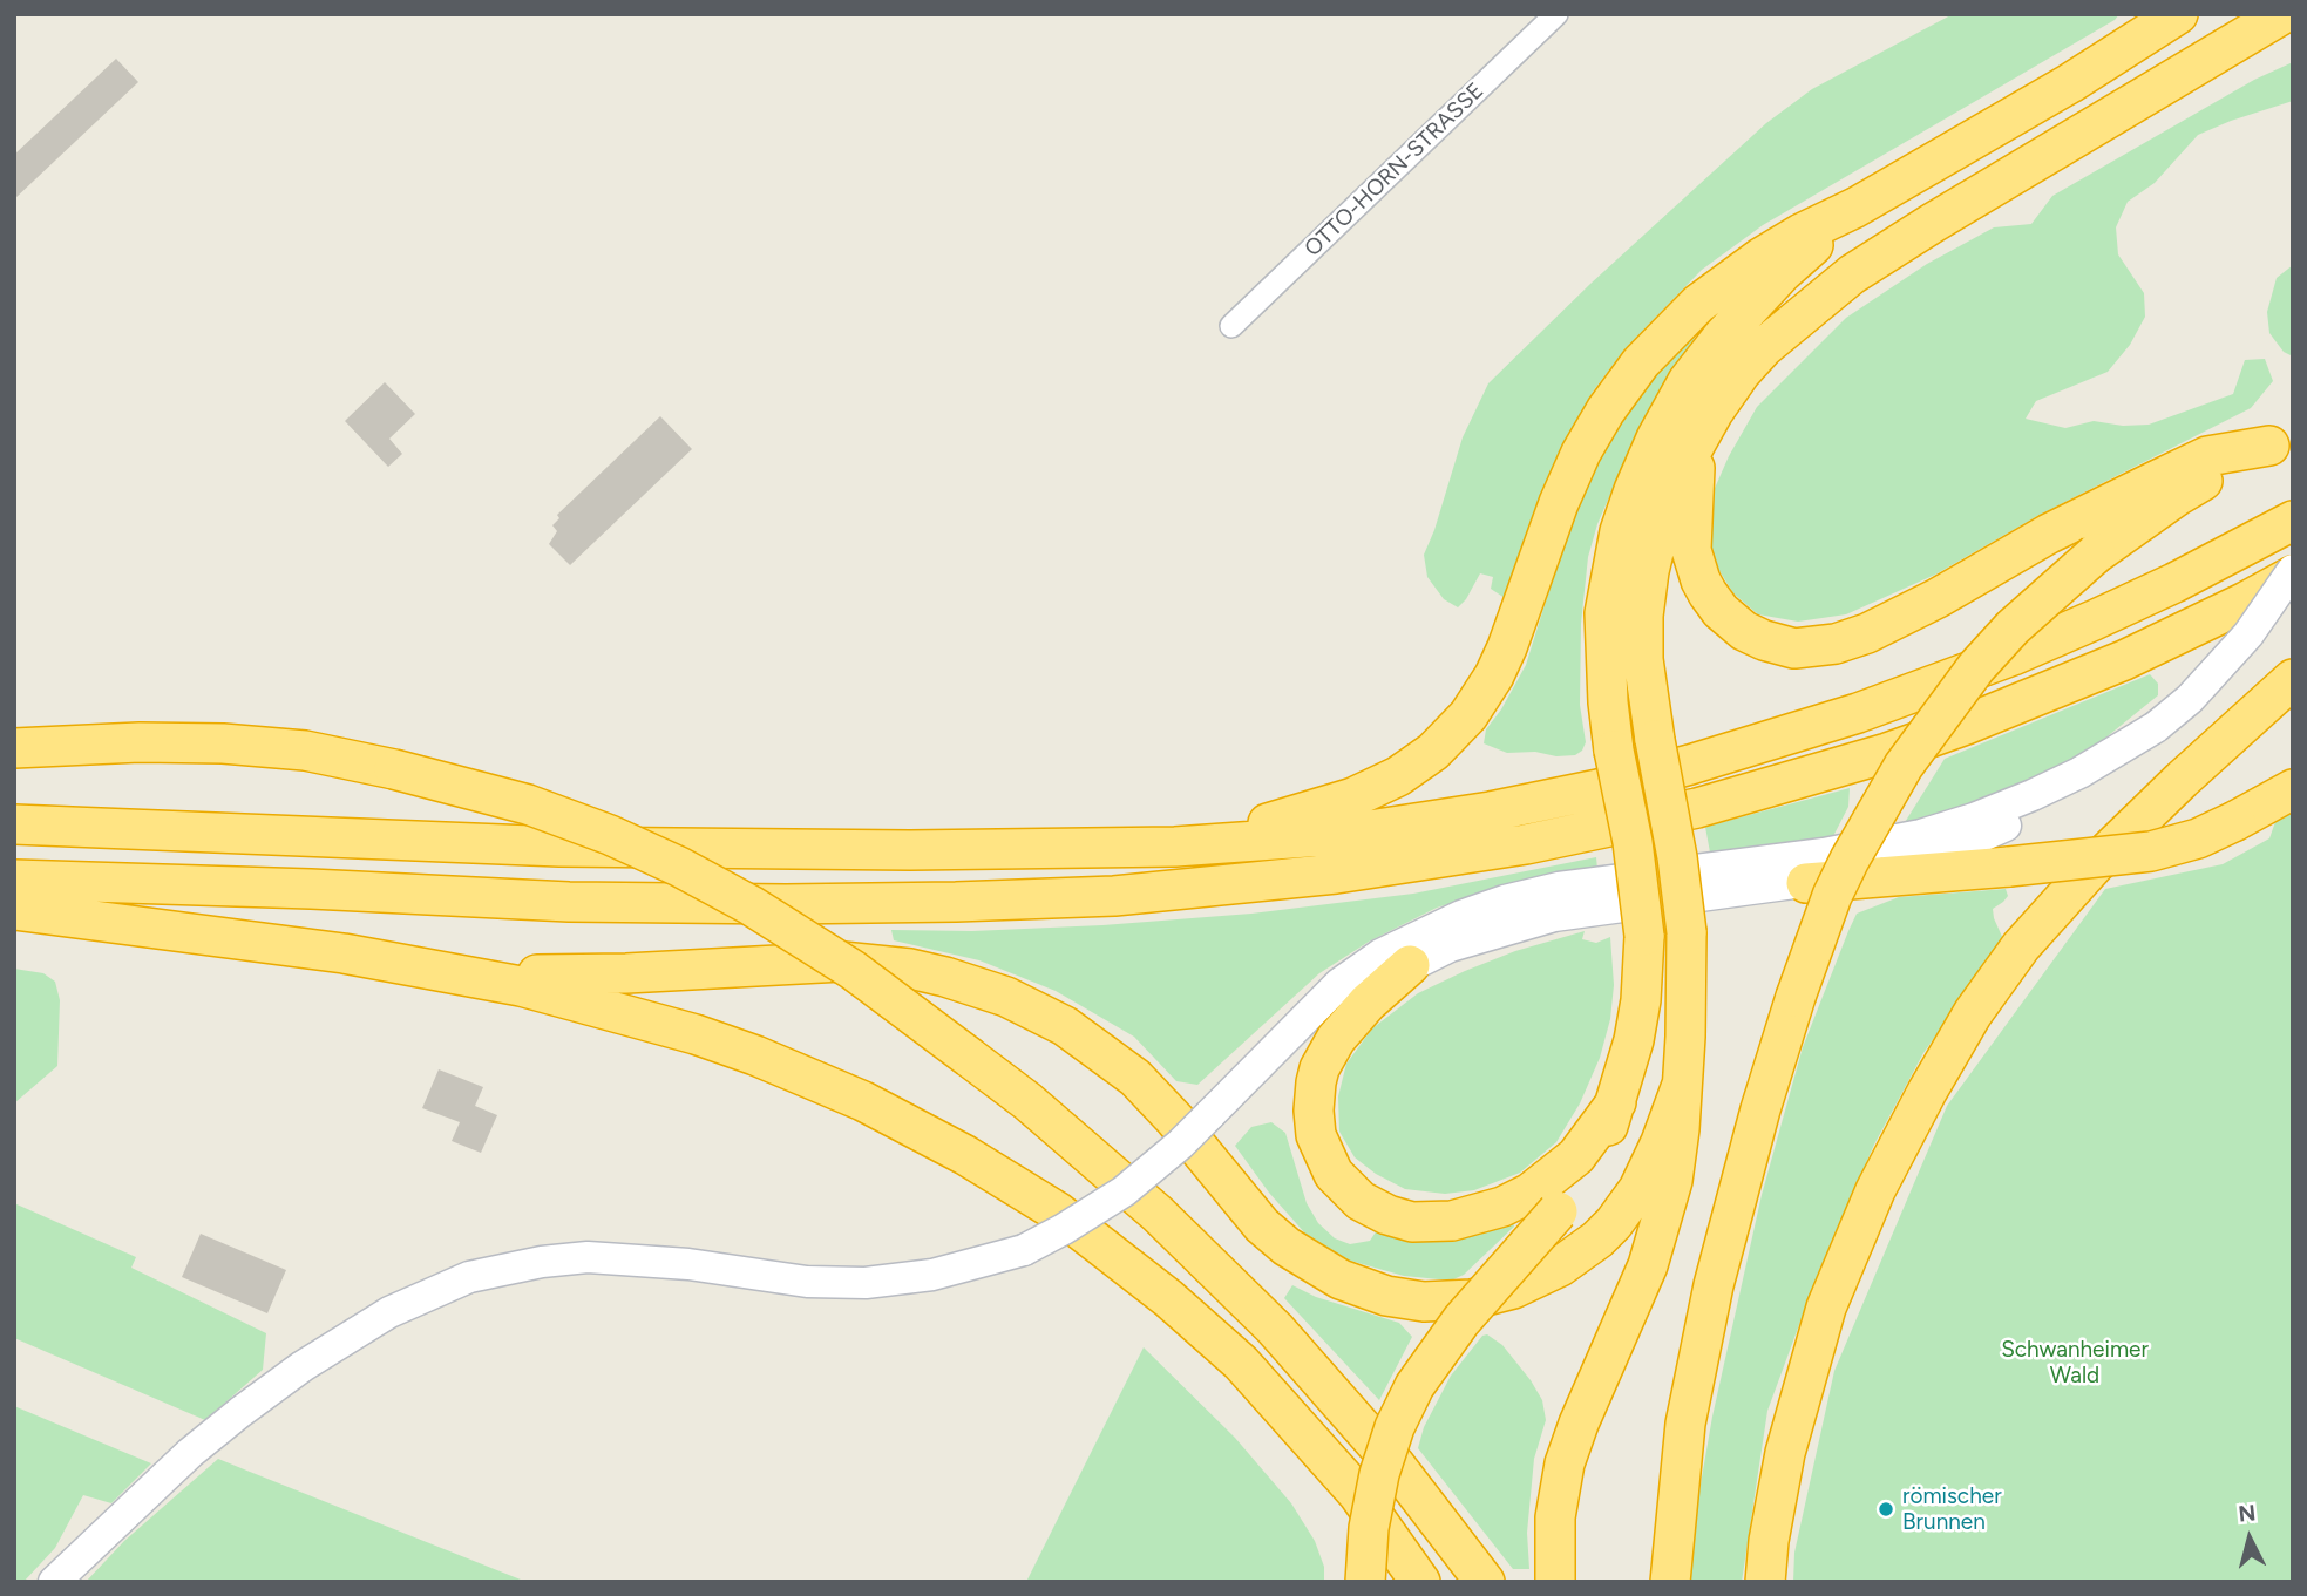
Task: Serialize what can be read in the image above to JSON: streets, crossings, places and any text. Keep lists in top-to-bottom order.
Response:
{
  "streets": {
    "street": ["OTTO-HORN-STRASSE"]
  },
  "parks": ["Schwanheimer Wald"],
  "places": ["römischer Brunnen"],
  "north": "top"
}
